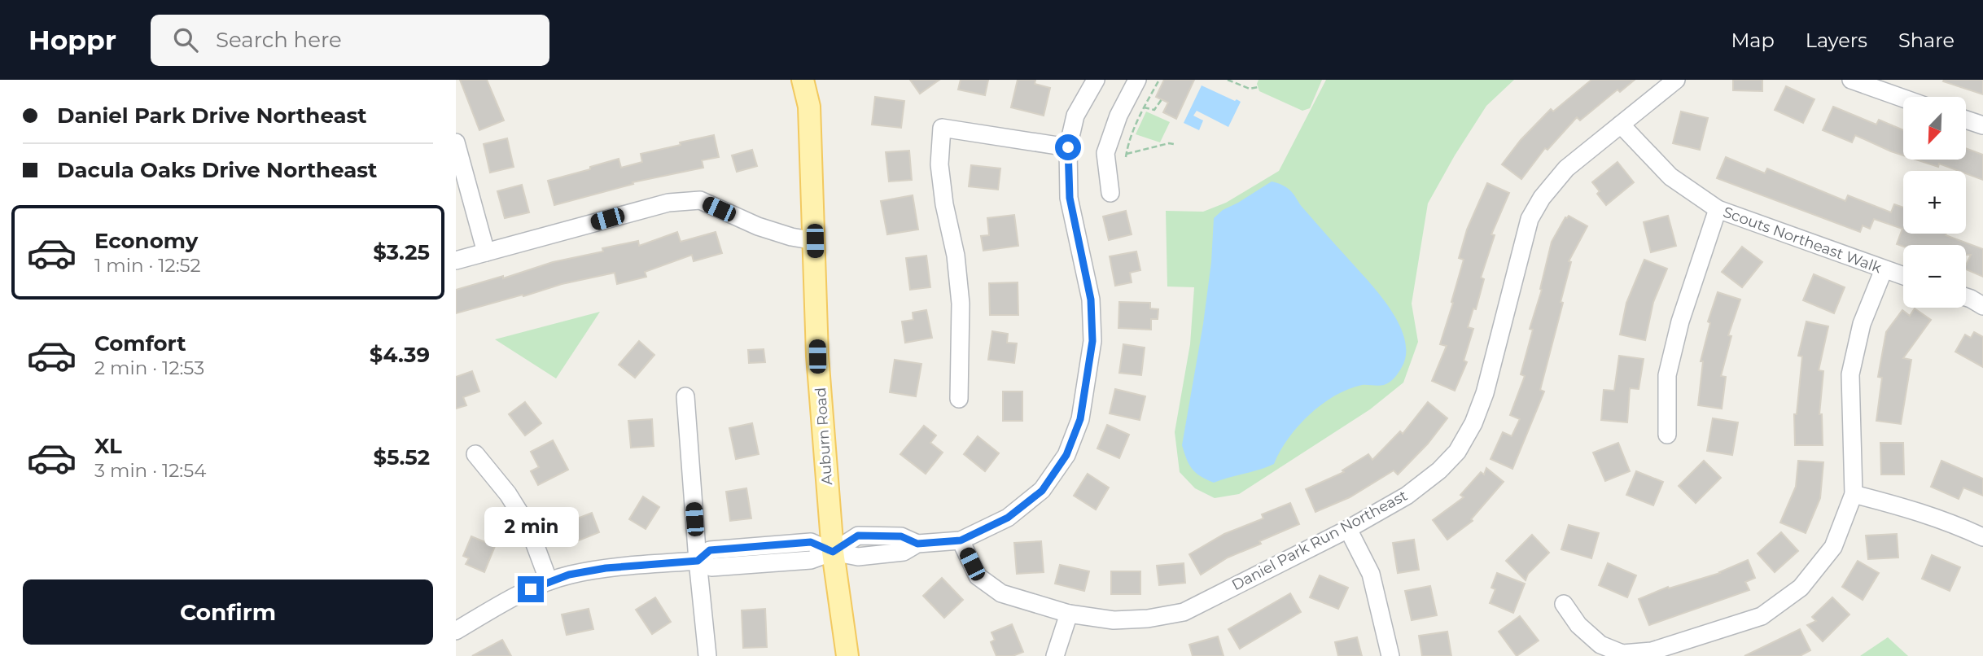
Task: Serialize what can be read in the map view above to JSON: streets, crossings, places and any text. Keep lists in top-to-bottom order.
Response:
{
  "streets": {
    "main road": ["Auburn Road"],
    "street": ["Scouts Northeast Walk", "Daniel Park Run Northeast"]
  },
  "crossings": [
    ["Scouts Northeast Walk", "Daniel Park Run Northeast"]
  ],
  "north": "bottom left",
  "page": {
    "header": "Hoppr",
    "search": "Search here",
    "nav": ["Map", "Layers", "Share"],
    "banner": ["Daniel Park Drive Northeast", "Dacula Oaks Drive Northeast"],
    "map_buttons": ["+", "−"],
    "list": [
      {
        "name": "Economy",
        "note": "1 min · 12:52",
        "value": "$3.25"
      },
      {
        "name": "Comfort",
        "note": "2 min · 12:53",
        "value": "$4.39"
      },
      {
        "name": "XL",
        "note": "3 min · 12:54",
        "value": "$5.52"
      }
    ],
    "bubble": "2 min",
    "buttons": "Confirm"
  }
}
